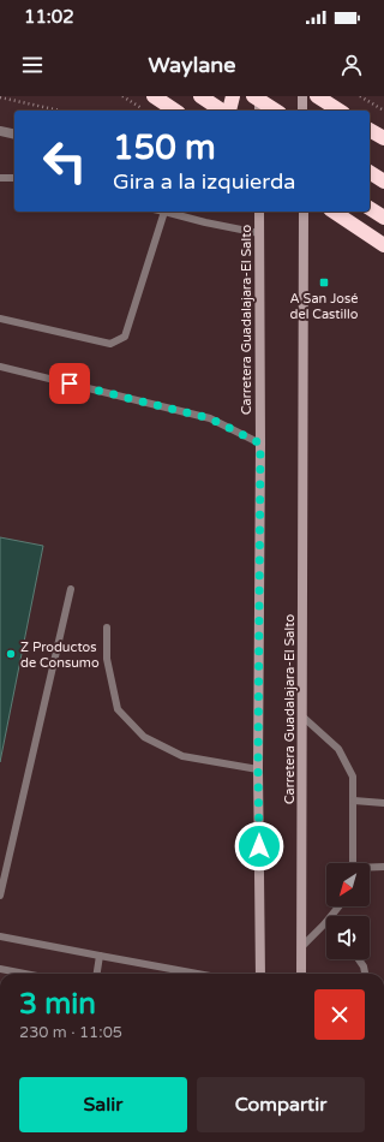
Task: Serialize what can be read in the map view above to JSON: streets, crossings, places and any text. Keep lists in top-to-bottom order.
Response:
{
  "streets": {
    "main road": ["Carretera Guadalajara-El Salto"]
  },
  "places": {
    "transit": ["A San José del Castillo"],
    "other": ["Z Productos de Consumo"]
  },
  "north": "bottom left",
  "page": {
    "status": "11:02",
    "header": "Waylane",
    "turn": ["150 m", "Gira a la izquierda"],
    "heading": ["3 min", "230 m · 11:05"],
    "buttons": ["Salir", "Compartir"]
  }
}
